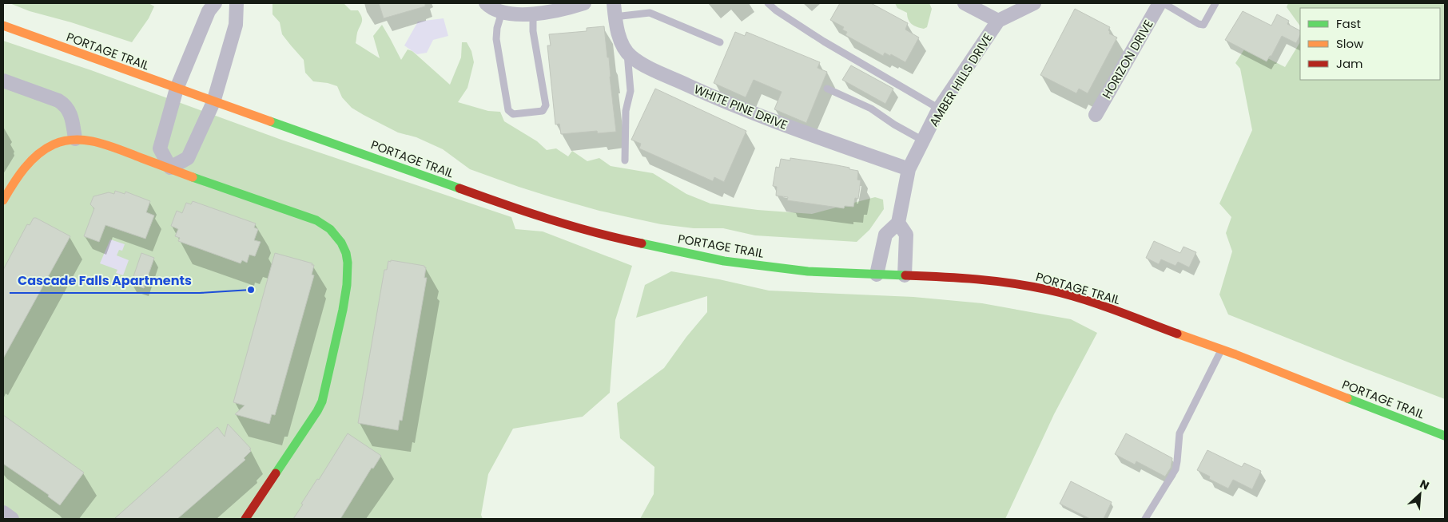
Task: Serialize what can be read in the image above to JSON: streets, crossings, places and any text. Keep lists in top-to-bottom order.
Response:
{
  "streets": {
    "main road": ["PORTAGE TRAIL"],
    "street": ["HORIZON DRIVE", "AMBER HILLS DRIVE", "WHITE PINE DRIVE"]
  },
  "crossings": [
    ["AMBER HILLS DRIVE", "WHITE PINE DRIVE"]
  ],
  "places": ["Cascade Falls Apartments"],
  "legend": ["Fast", "Slow", "Jam"],
  "north": "top right"
}
